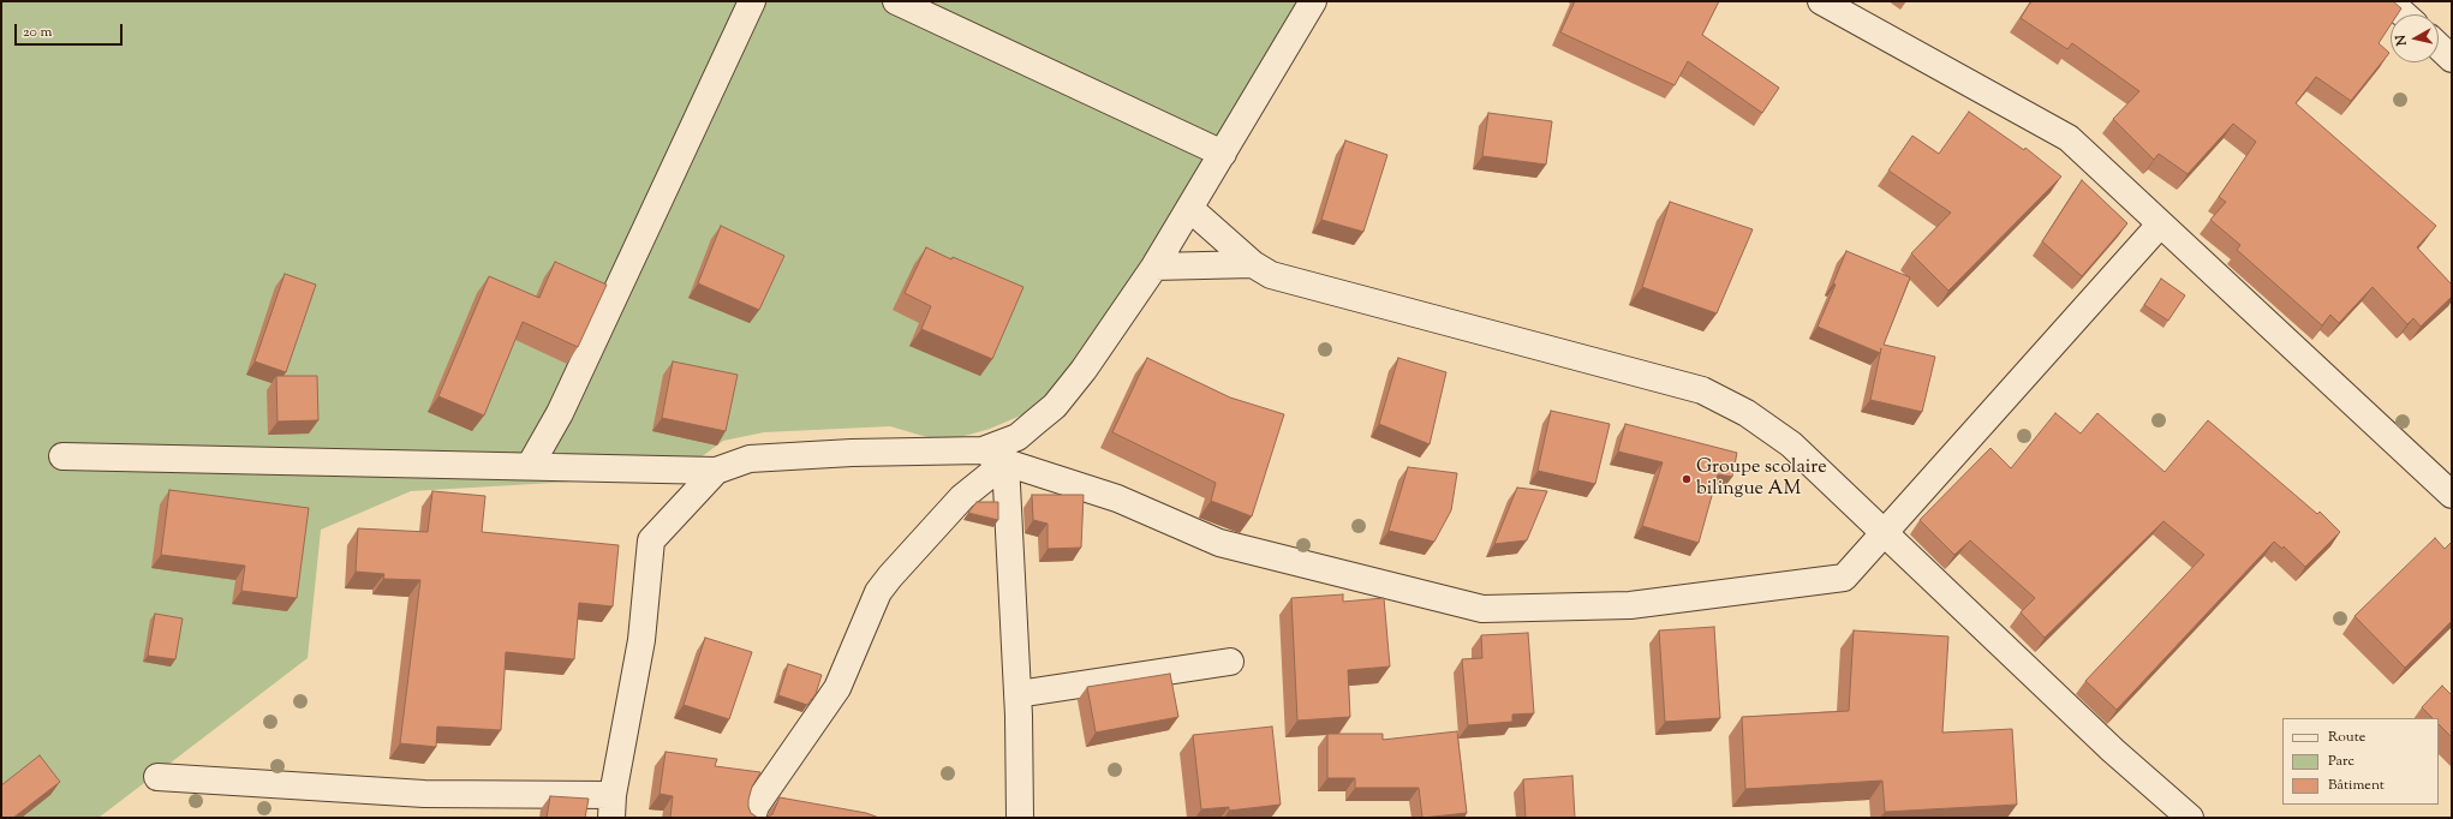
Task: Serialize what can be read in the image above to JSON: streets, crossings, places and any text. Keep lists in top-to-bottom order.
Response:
{
  "places": ["Groupe scolaire bilingue AM"],
  "legend": ["Route", "Parc", "Bâtiment"],
  "scale_bar": "20 m",
  "north": "left"
}
